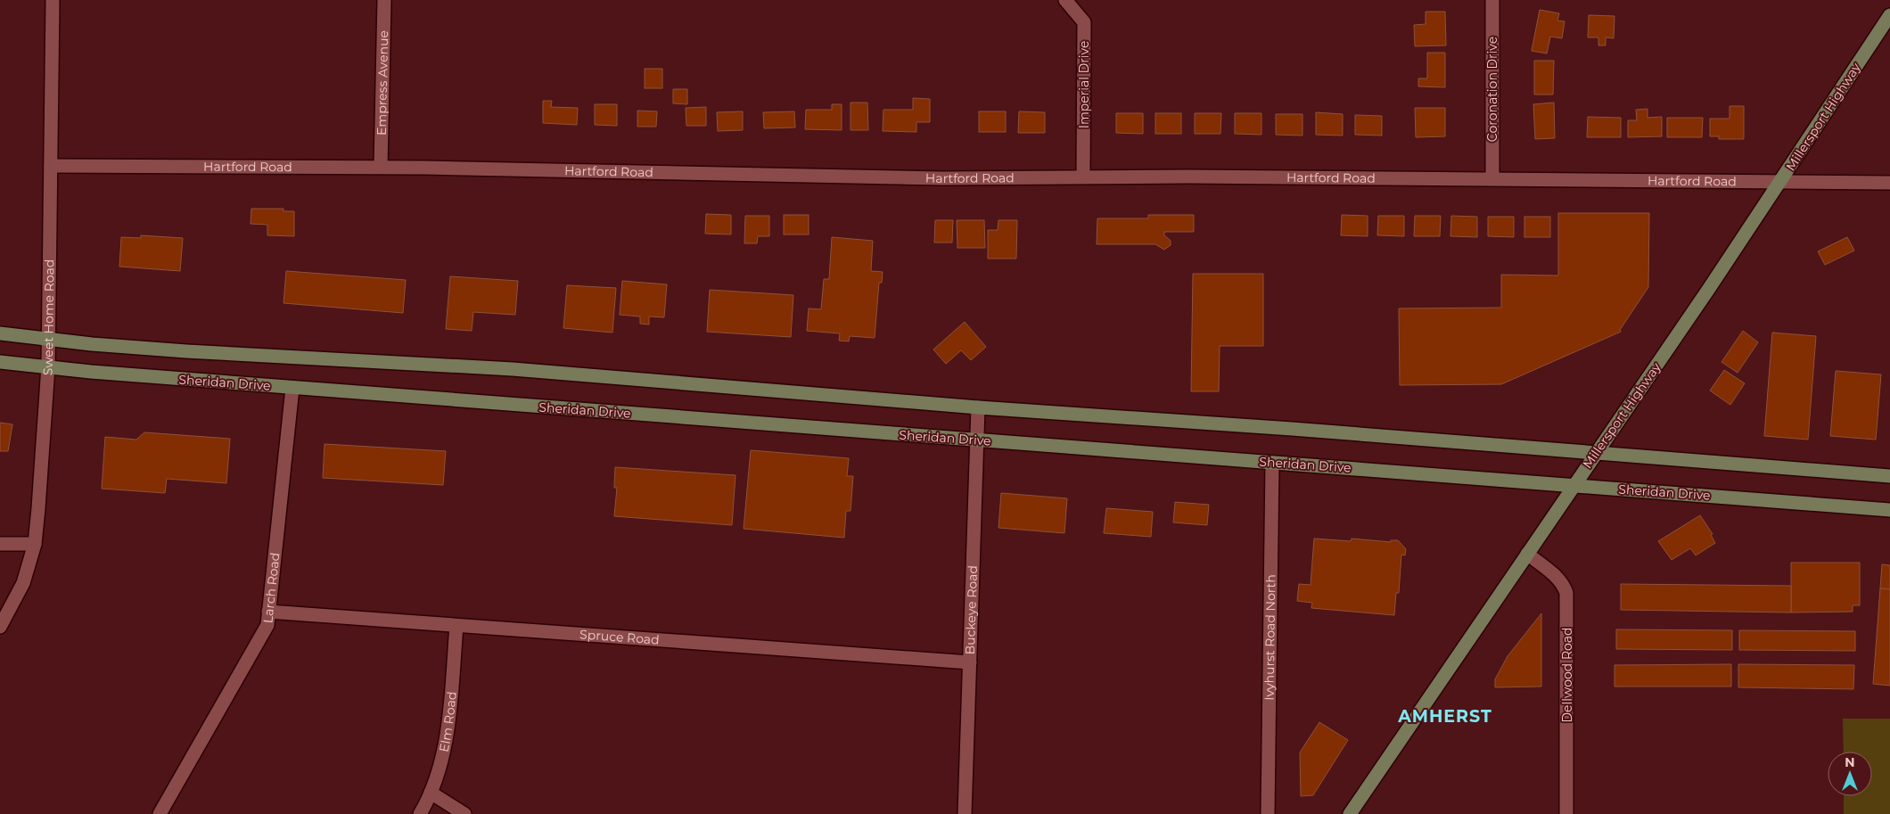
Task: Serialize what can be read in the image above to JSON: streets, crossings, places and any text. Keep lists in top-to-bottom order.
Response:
{
  "streets": {
    "main road": ["Millersport Highway", "Sheridan Drive"],
    "street": [
      "Empress Avenue",
      "Imperial Drive",
      "Coronation Drive",
      "Hartford Road",
      "Sweet Home Road",
      "Larch Road",
      "Buckeye Road",
      "Spruce Road",
      "Ivyhurst Road North",
      "Dellwood Road",
      "Elm Road"
    ]
  },
  "crossings": [
    ["Empress Avenue", "Hartford Road"],
    ["Imperial Drive", "Hartford Road"],
    ["Coronation Drive", "Hartford Road"],
    ["Millersport Highway", "Hartford Road"],
    ["Millersport Highway", "Sheridan Drive"],
    ["Millersport Highway", "Dellwood Road"],
    ["Hartford Road", "Sweet Home Road"],
    ["Sweet Home Road", "Sheridan Drive"],
    ["Sheridan Drive", "Larch Road"],
    ["Sheridan Drive", "Buckeye Road"],
    ["Sheridan Drive", "Ivyhurst Road North"],
    ["Larch Road", "Spruce Road"],
    ["Buckeye Road", "Spruce Road"],
    ["Spruce Road", "Elm Road"]
  ],
  "districts": ["AMHERST"],
  "north": "top"
}
